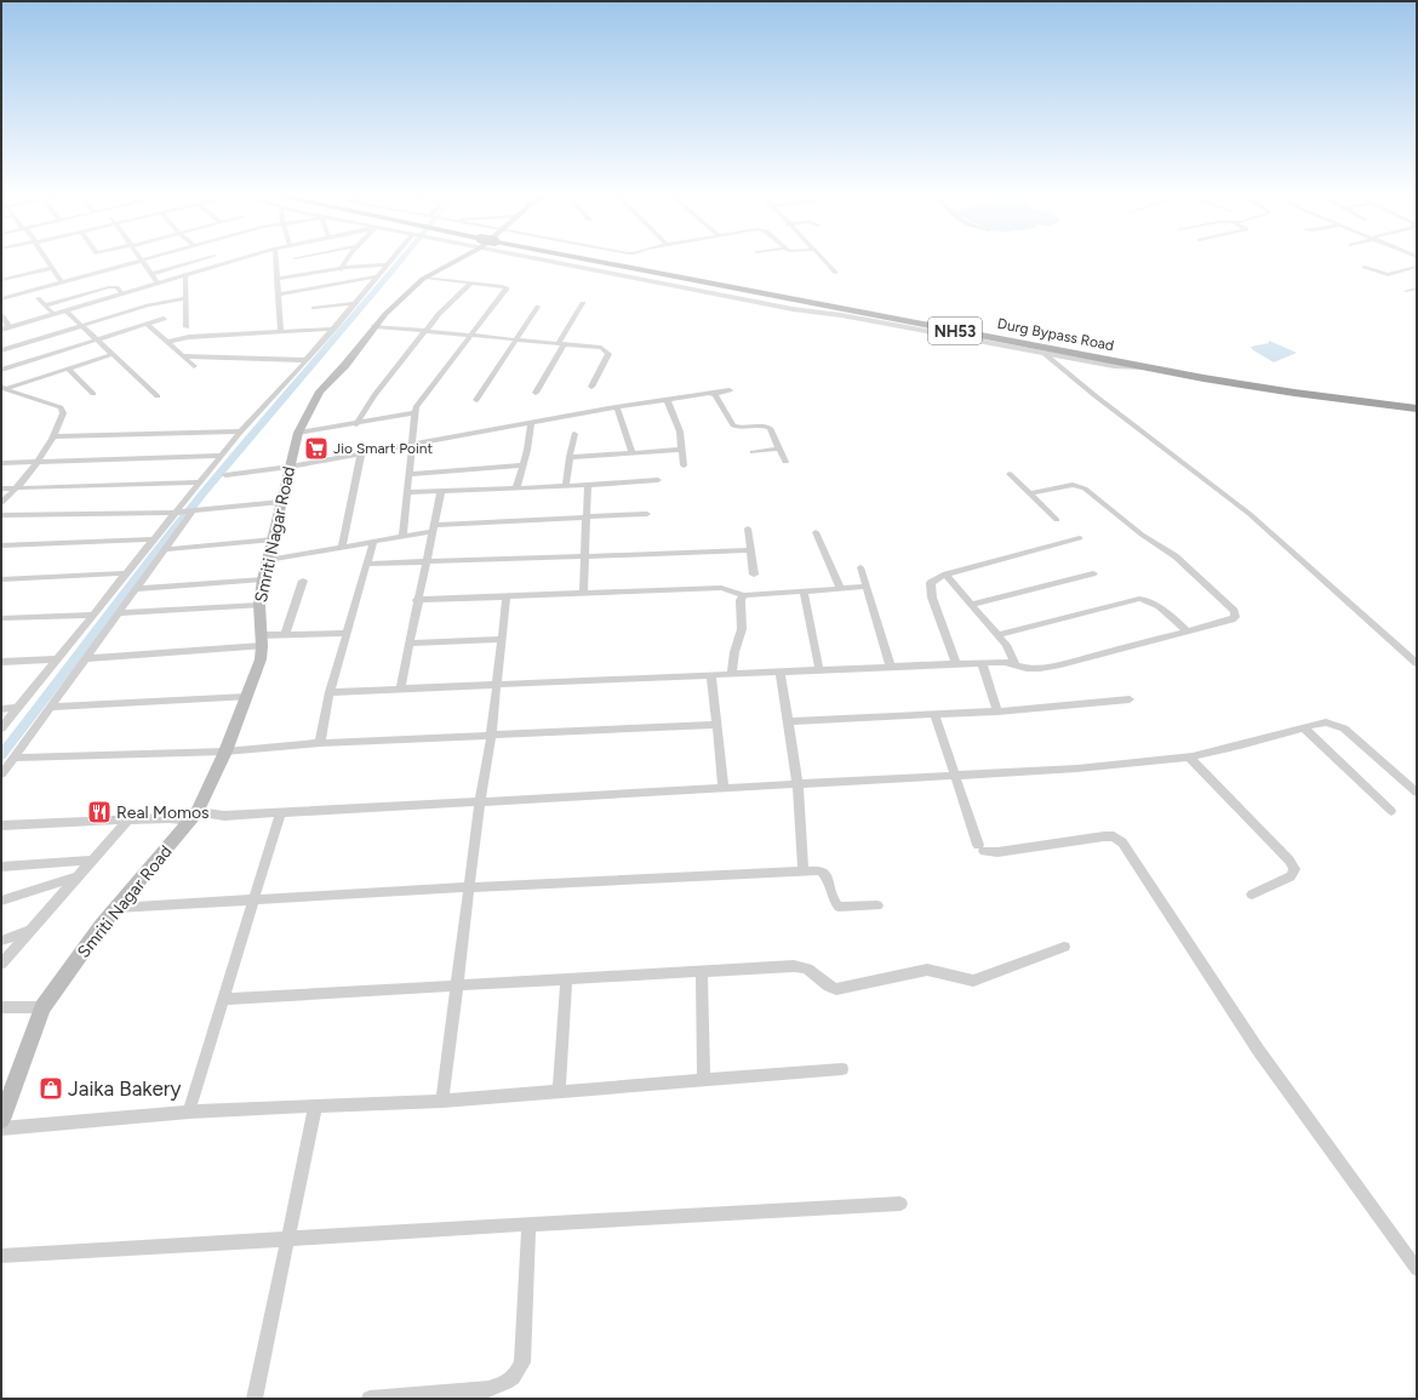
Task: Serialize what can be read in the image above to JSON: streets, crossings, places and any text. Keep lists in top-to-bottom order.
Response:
{
  "streets": {
    "highway": ["NH53", "Durg Bypass Road"],
    "main road": ["Smriti Nagar Road"]
  },
  "places": {
    "supermarket": ["Jio Smart Point"],
    "restaurant": ["Real Momos"],
    "shop": ["Jaika Bakery"]
  }
}
